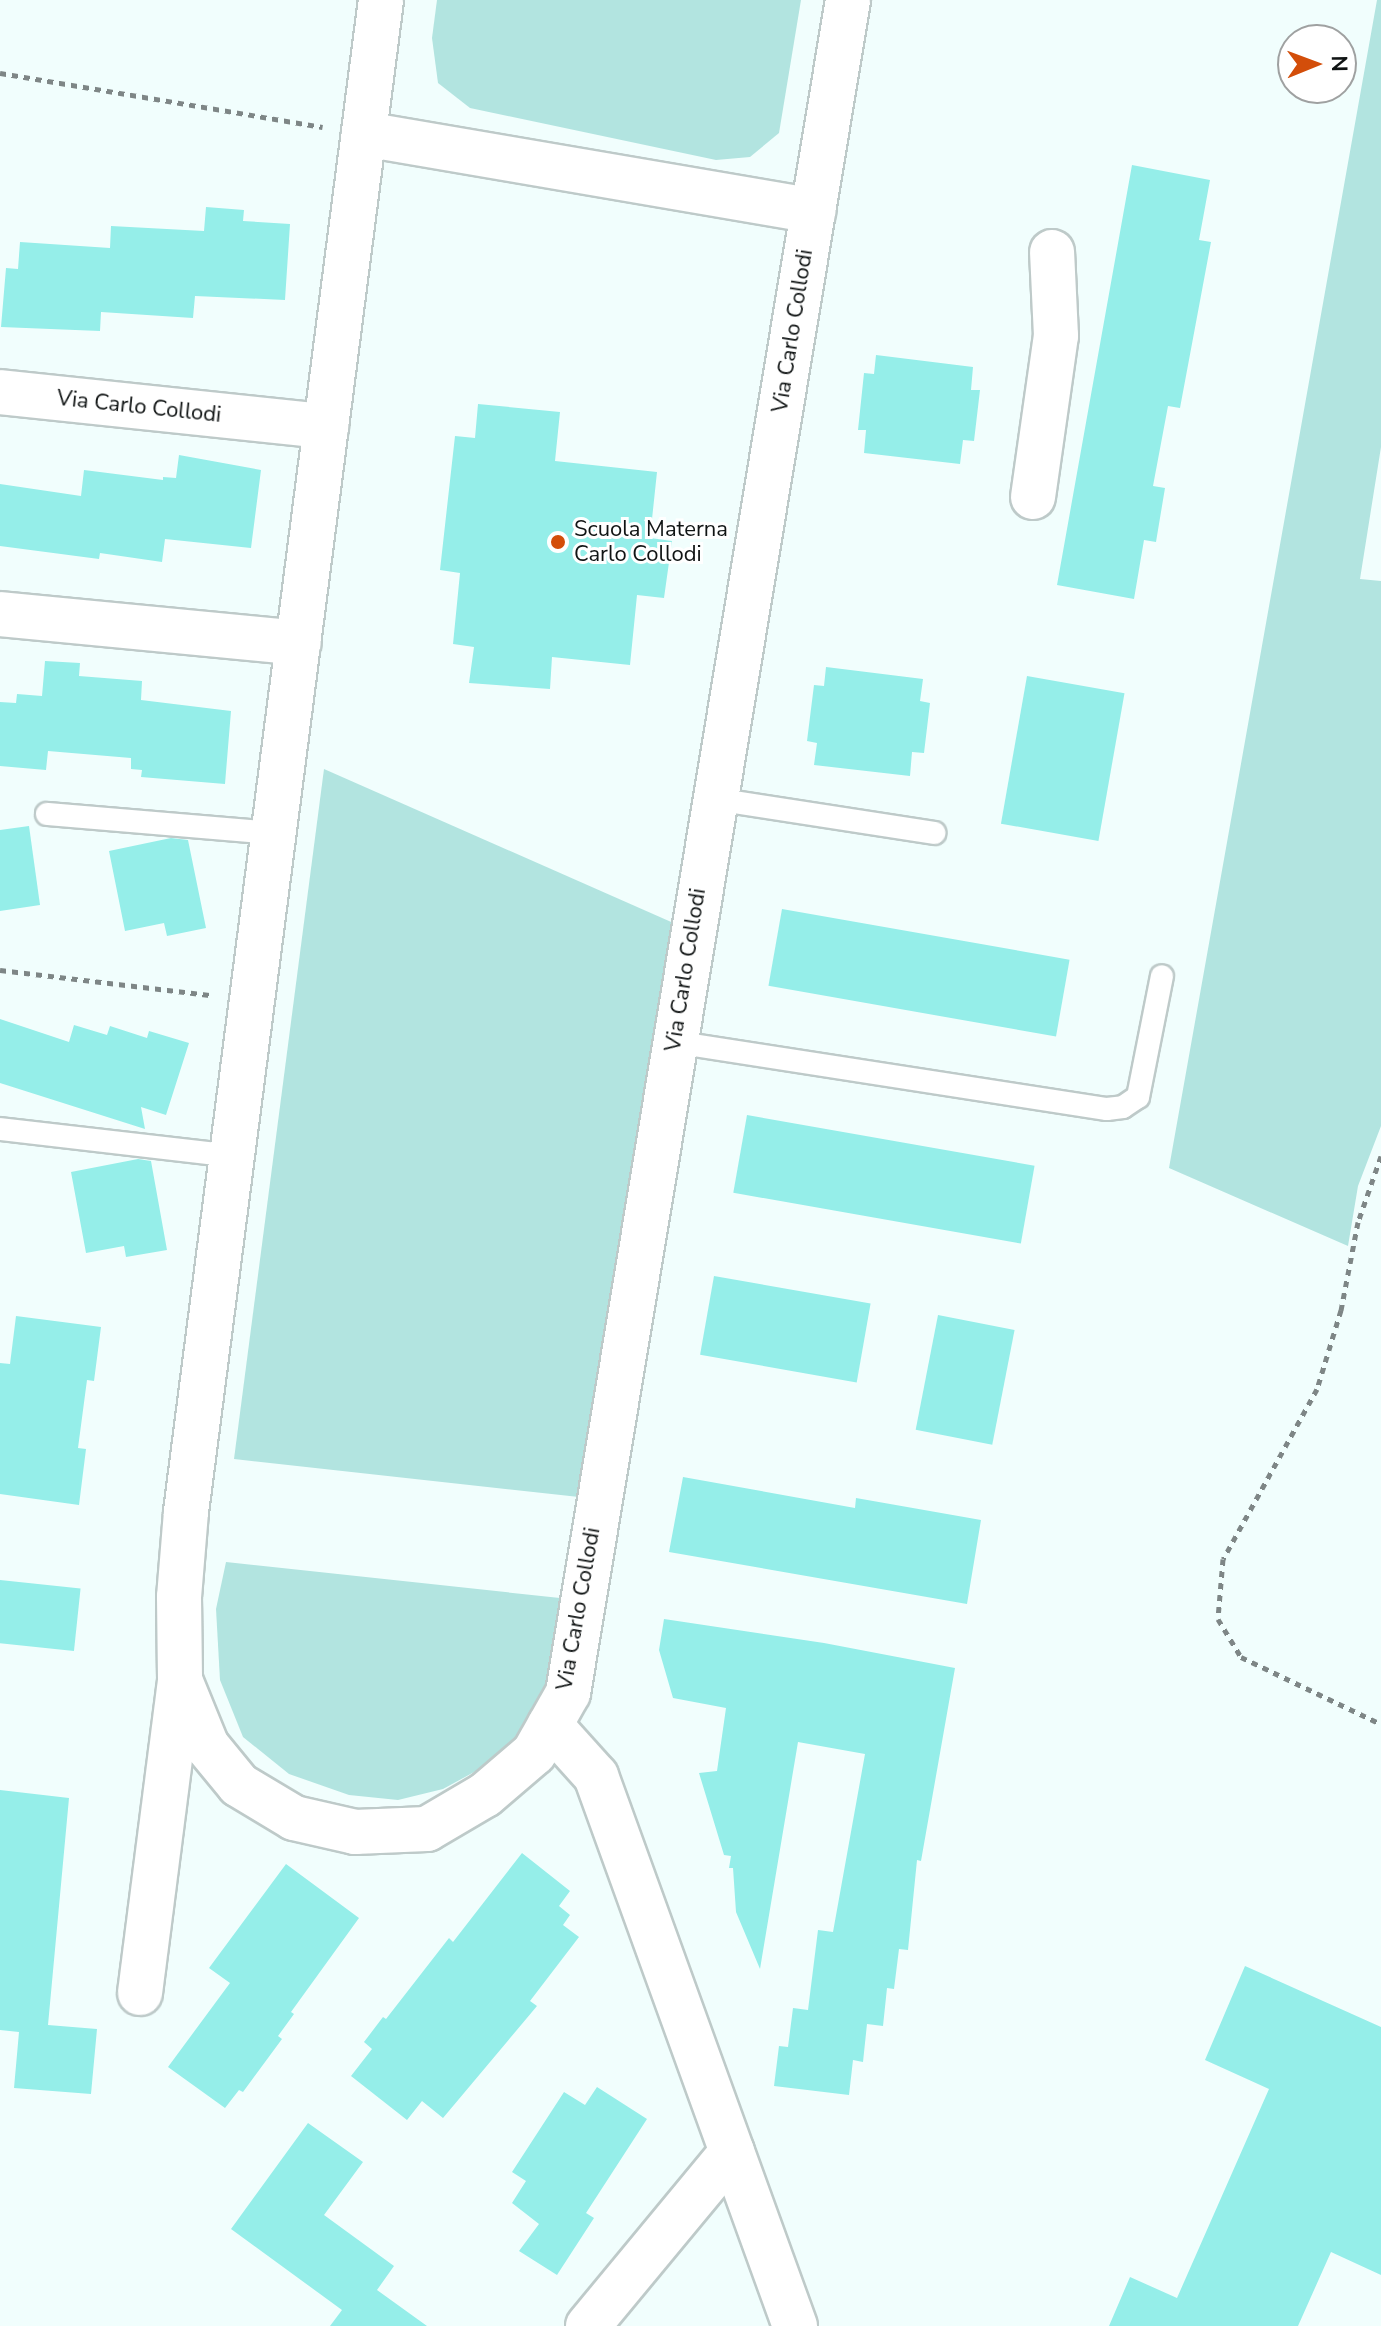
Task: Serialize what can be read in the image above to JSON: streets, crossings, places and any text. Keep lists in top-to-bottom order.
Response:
{
  "streets": {
    "street": ["Via Carlo Collodi"]
  },
  "places": ["Scuola Materna Carlo Collodi"],
  "north": "right"
}
